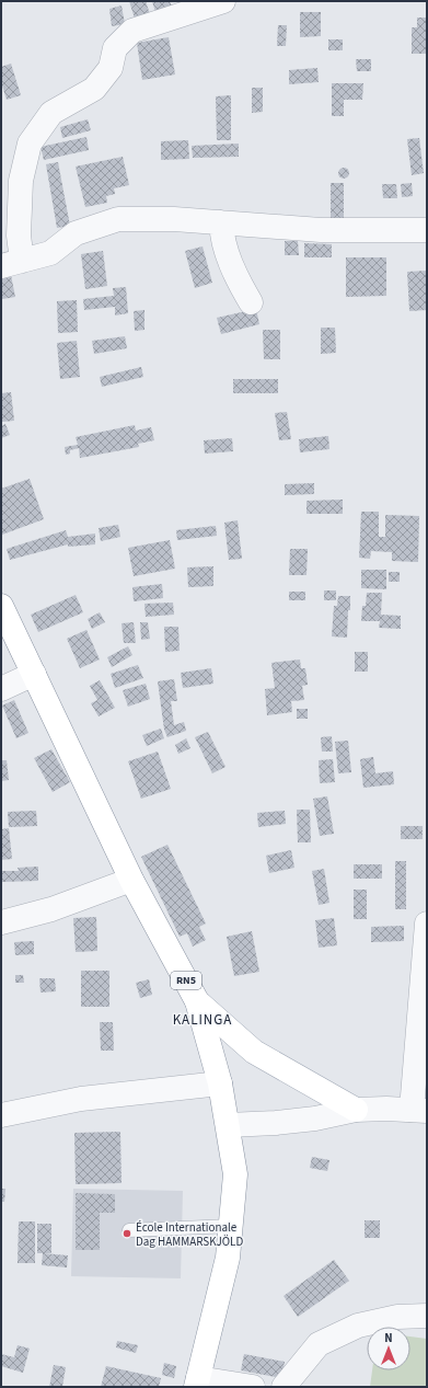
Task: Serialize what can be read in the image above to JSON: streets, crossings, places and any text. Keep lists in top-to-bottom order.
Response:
{
  "streets": {
    "main road": ["RN5"]
  },
  "districts": ["KALINGA"],
  "places": ["École Internationale Dag HAMMARSKJÖLD"],
  "north": "top"
}
